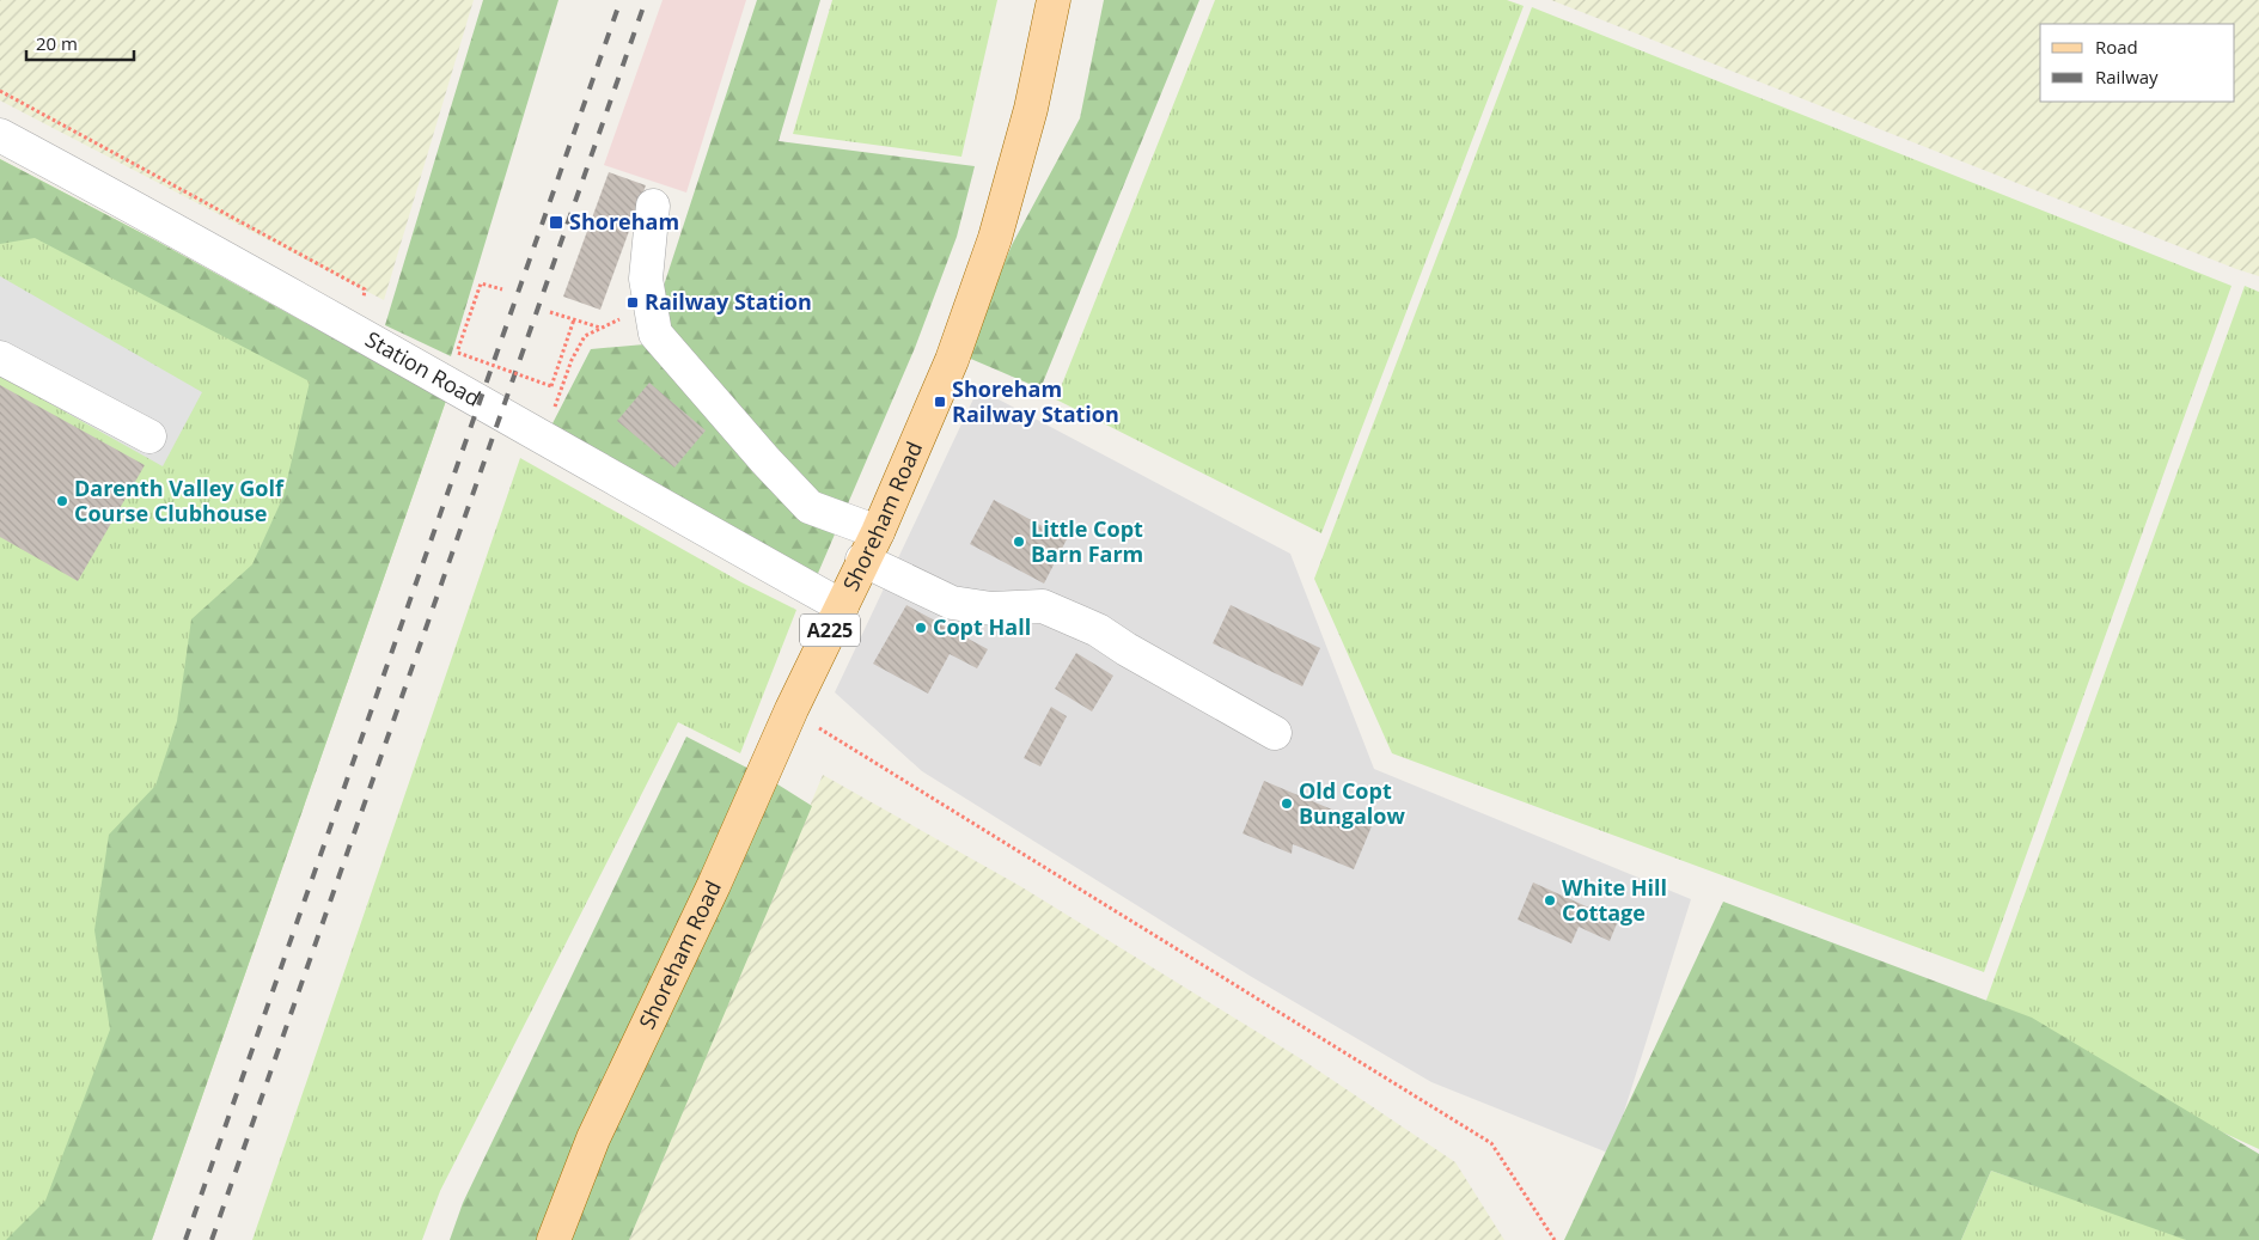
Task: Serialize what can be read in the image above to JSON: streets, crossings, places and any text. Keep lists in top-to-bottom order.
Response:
{
  "streets": {
    "main road": ["Shoreham Road", "A225"],
    "street": ["Station Road"]
  },
  "crossings": [
    ["Station Road", "Shoreham Road"]
  ],
  "places": {
    "transit": ["Shoreham", "Railway Station", "Shoreham Railway Station"],
    "other": [
      "Darenth Valley Golf Course Clubhouse",
      "Little Copt Barn Farm",
      "Copt Hall",
      "Old Copt Bungalow",
      "White Hill Cottage"
    ]
  },
  "legend": ["Road", "Railway"],
  "scale_bar": "20 m"
}
